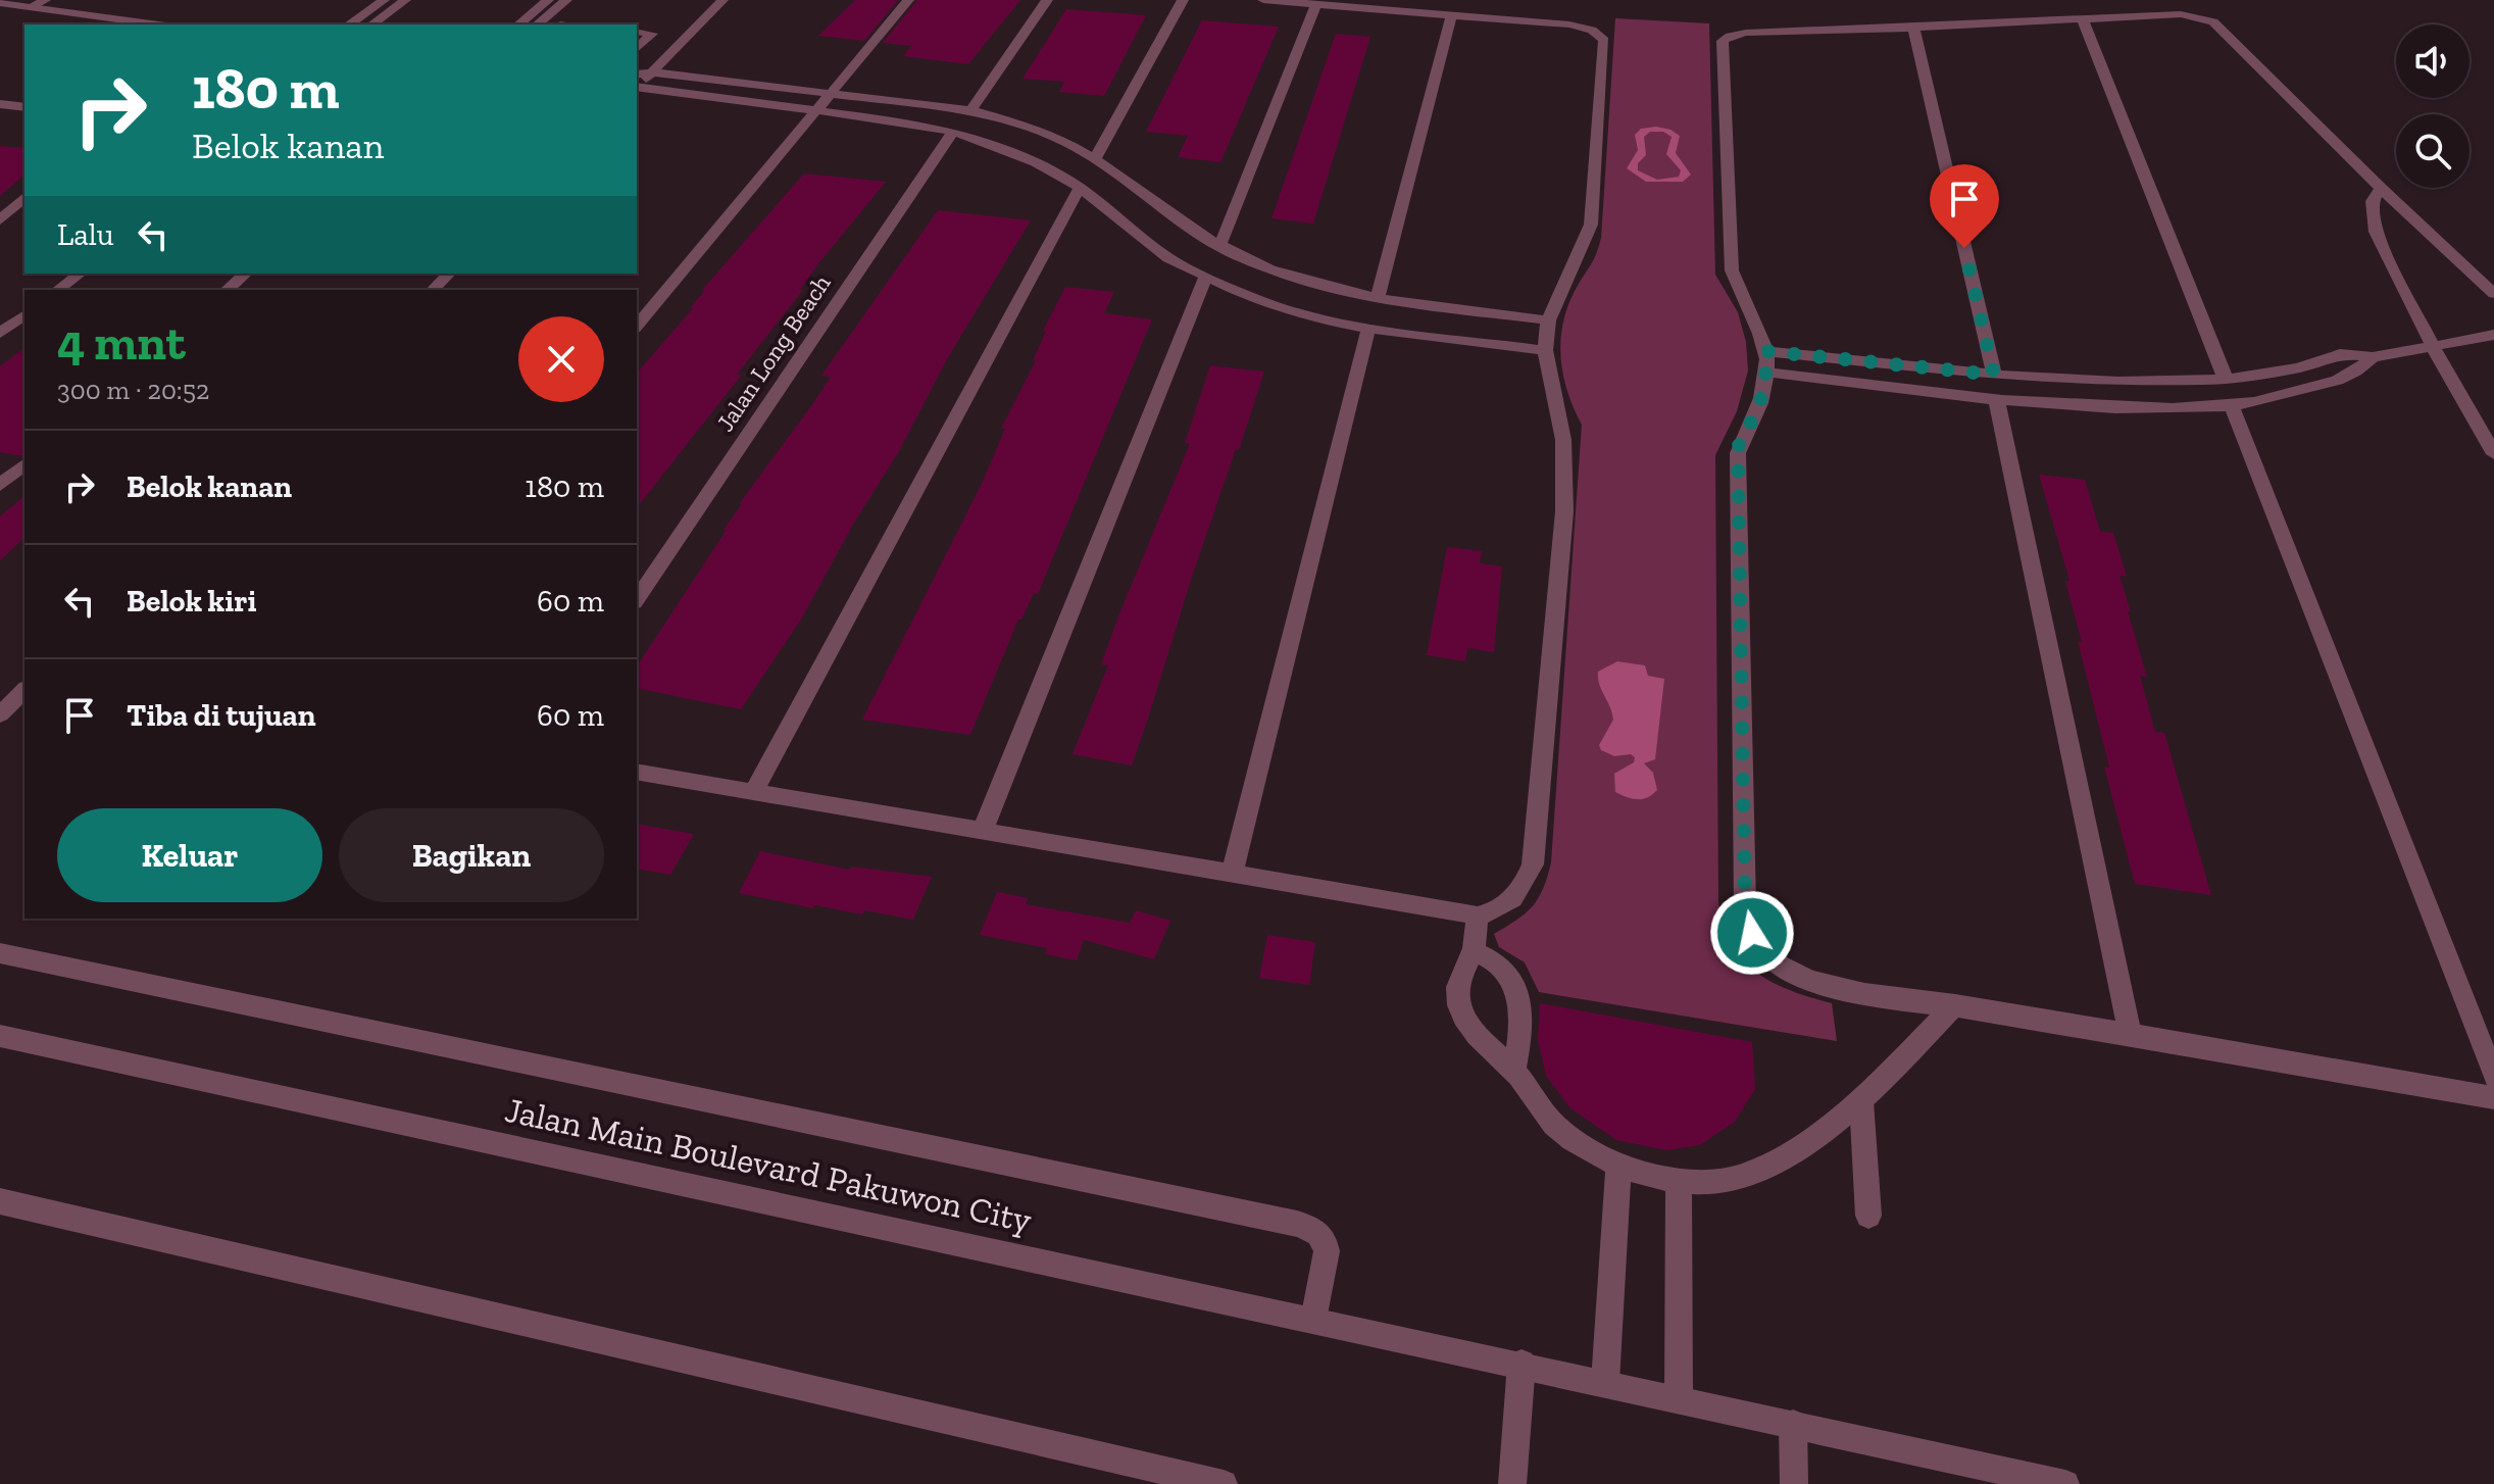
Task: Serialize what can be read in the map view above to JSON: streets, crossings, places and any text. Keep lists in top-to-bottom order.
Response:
{
  "streets": {
    "street": ["Jalan Long Beach", "Jalan Main Boulevard Pakuwon City"]
  },
  "page": {
    "turn": ["180 m", "Belok kanan"],
    "then": "Lalu",
    "heading": ["4 mnt", "300 m · 20:52"],
    "list": [
      {
        "name": "Belok kanan",
        "value": "180 m"
      },
      {
        "name": "Belok kiri",
        "value": "60 m"
      },
      {
        "name": "Tiba di tujuan",
        "value": "60 m"
      }
    ],
    "buttons": ["Keluar", "Bagikan"]
  }
}
